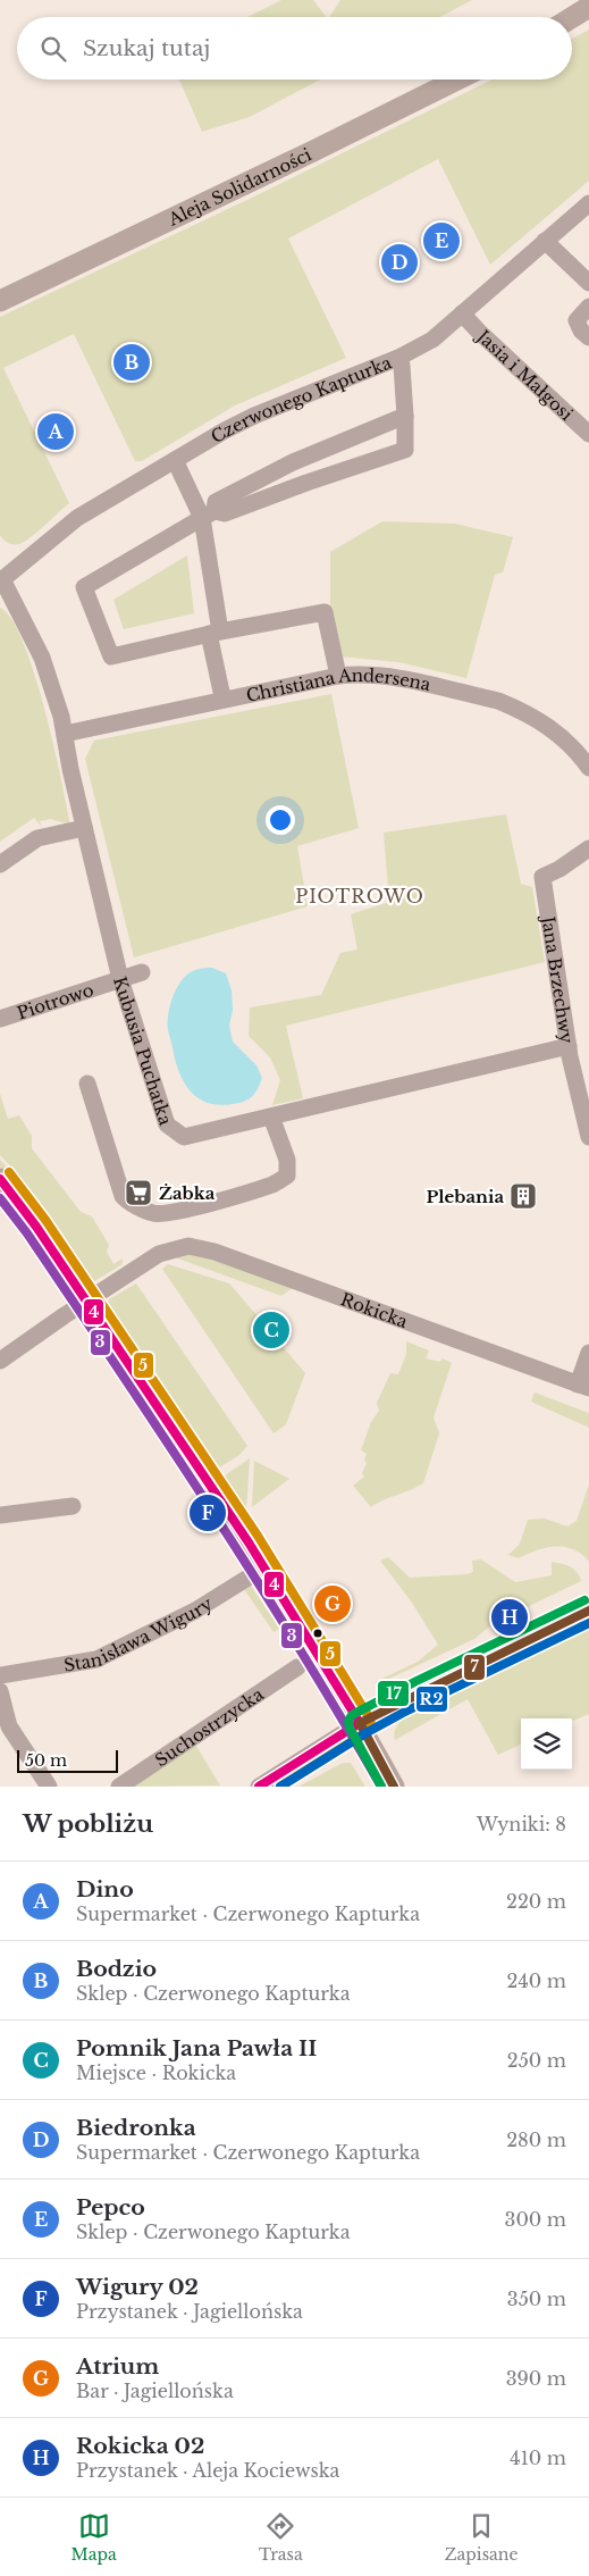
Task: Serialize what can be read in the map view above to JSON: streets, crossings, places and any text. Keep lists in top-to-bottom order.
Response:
{
  "streets": {
    "main road": ["Aleja Solidarności"],
    "street": [
      "Jasia i Małgosi",
      "Czerwonego Kapturka",
      "Christiana Andersena",
      "Jana Brzechwy",
      "Piotrowo",
      "Kubusia Puchatka",
      "Rokicka",
      "Stanisława Wigury",
      "Suchostrzycka"
    ]
  },
  "crossings": [
    ["Jasia i Małgosi", "Czerwonego Kapturka"],
    ["Czerwonego Kapturka", "Kubusia Puchatka"],
    ["Christiana Andersena", "Kubusia Puchatka"],
    ["Jana Brzechwy", "Kubusia Puchatka"],
    ["Piotrowo", "Kubusia Puchatka"]
  ],
  "districts": ["PIOTROWO"],
  "places": {
    "supermarket": ["Żabka"],
    "building": ["Plebania"]
  },
  "lines": [
    "transit line 5",
    "transit line 4",
    "transit line 3",
    "transit line 17",
    "transit line 7",
    "transit line R2"
  ],
  "scale_bar": "50 m",
  "page": {
    "search": "Szukaj tutaj",
    "pins": [
      "E",
      "D",
      "B",
      "A",
      "C",
      "F",
      "G",
      "H"
    ],
    "scale": "50 m",
    "heading": ["W pobliżu", "Wyniki: 8"],
    "list": [
      {
        "mark": "A",
        "name": "Dino",
        "note": "Supermarket · Czerwonego Kapturka",
        "value": "220 m"
      },
      {
        "mark": "B",
        "name": "Bodzio",
        "note": "Sklep · Czerwonego Kapturka",
        "value": "240 m"
      },
      {
        "mark": "C",
        "name": "Pomnik Jana Pawła II",
        "note": "Miejsce · Rokicka",
        "value": "250 m"
      },
      {
        "mark": "D",
        "name": "Biedronka",
        "note": "Supermarket · Czerwonego Kapturka",
        "value": "280 m"
      },
      {
        "mark": "E",
        "name": "Pepco",
        "note": "Sklep · Czerwonego Kapturka",
        "value": "300 m"
      },
      {
        "mark": "F",
        "name": "Wigury 02",
        "note": "Przystanek · Jagiellońska",
        "value": "350 m"
      },
      {
        "mark": "G",
        "name": "Atrium",
        "note": "Bar · Jagiellońska",
        "value": "390 m"
      },
      {
        "mark": "H",
        "name": "Rokicka 02",
        "note": "Przystanek · Aleja Kociewska",
        "value": "410 m"
      }
    ],
    "nav": ["Mapa", "Trasa", "Zapisane"]
  }
}
